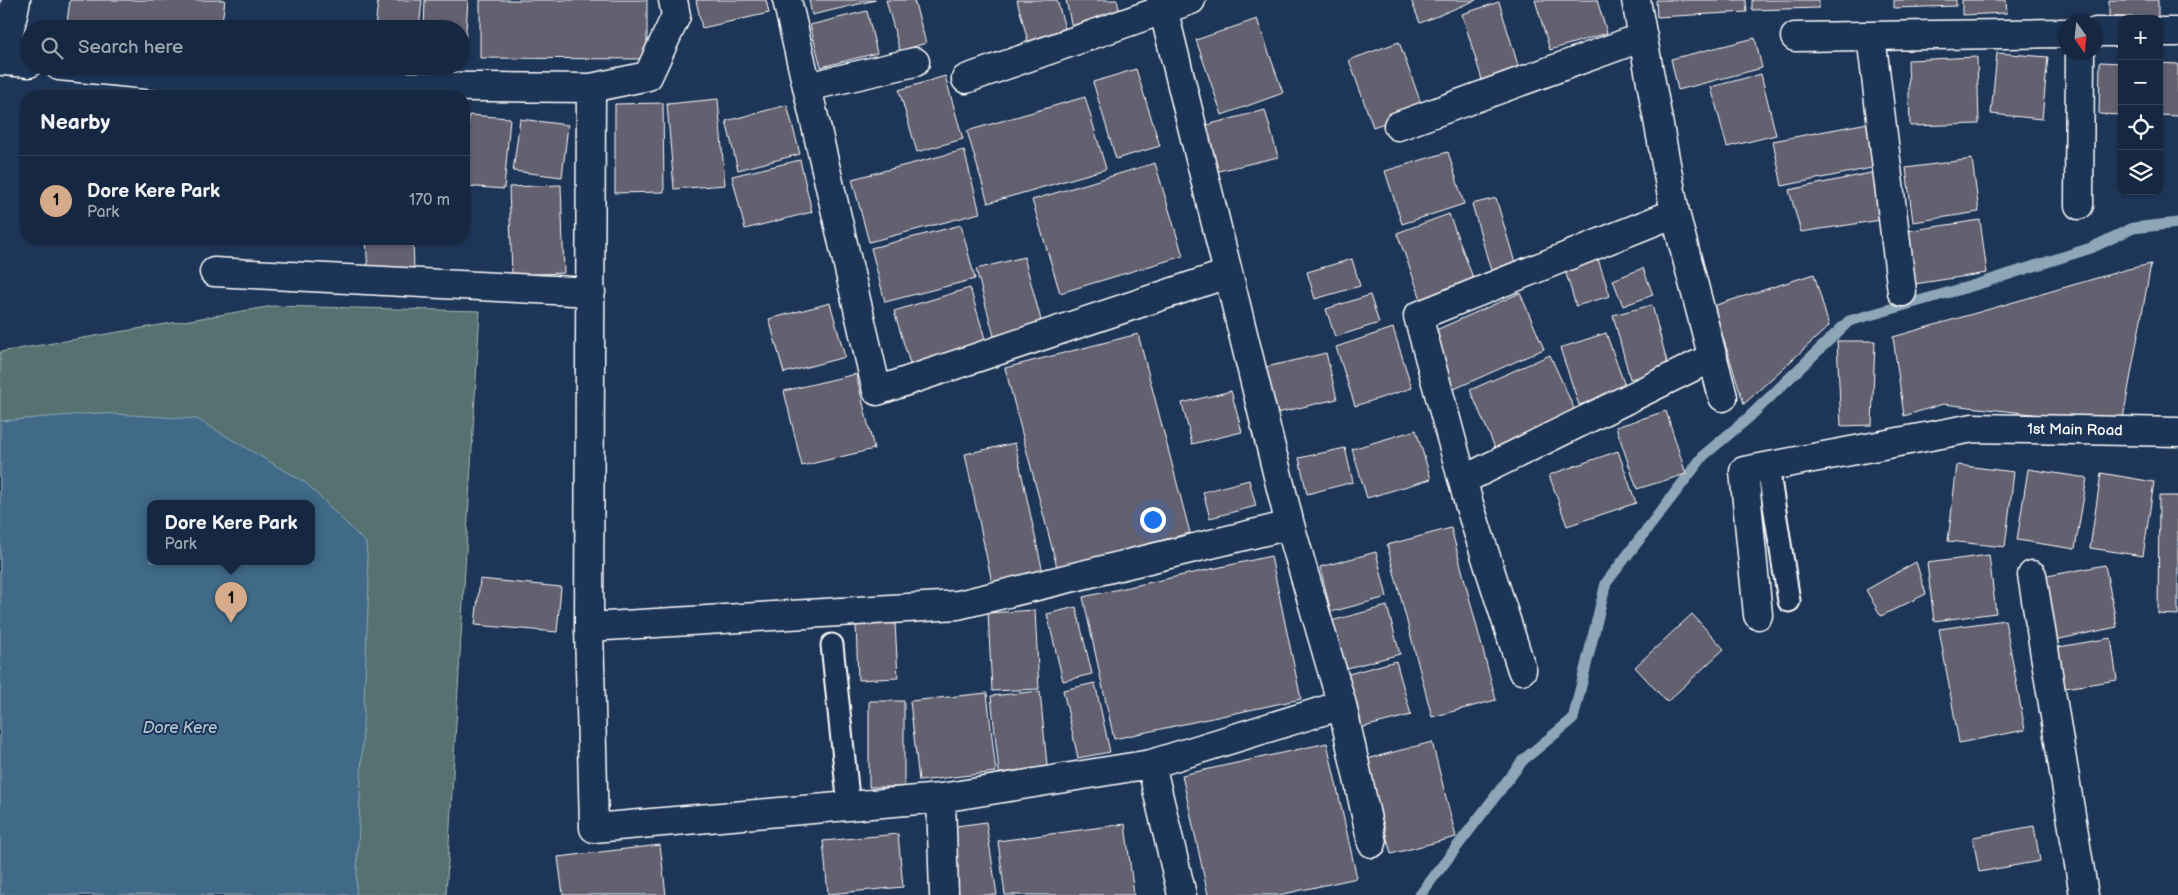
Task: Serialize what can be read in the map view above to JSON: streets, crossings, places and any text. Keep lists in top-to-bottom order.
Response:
{
  "streets": {
    "street": ["1st Main Road"]
  },
  "water": ["Dore Kere"],
  "north": "bottom",
  "page": {
    "map_buttons": ["+", "−"],
    "search": "Search here",
    "heading": "Nearby",
    "list": [
      {
        "mark": "1",
        "name": "Dore Kere Park",
        "note": "Park",
        "value": "170 m"
      }
    ],
    "popup": ["Dore Kere Park", "Park"],
    "pins": "1"
  }
}
